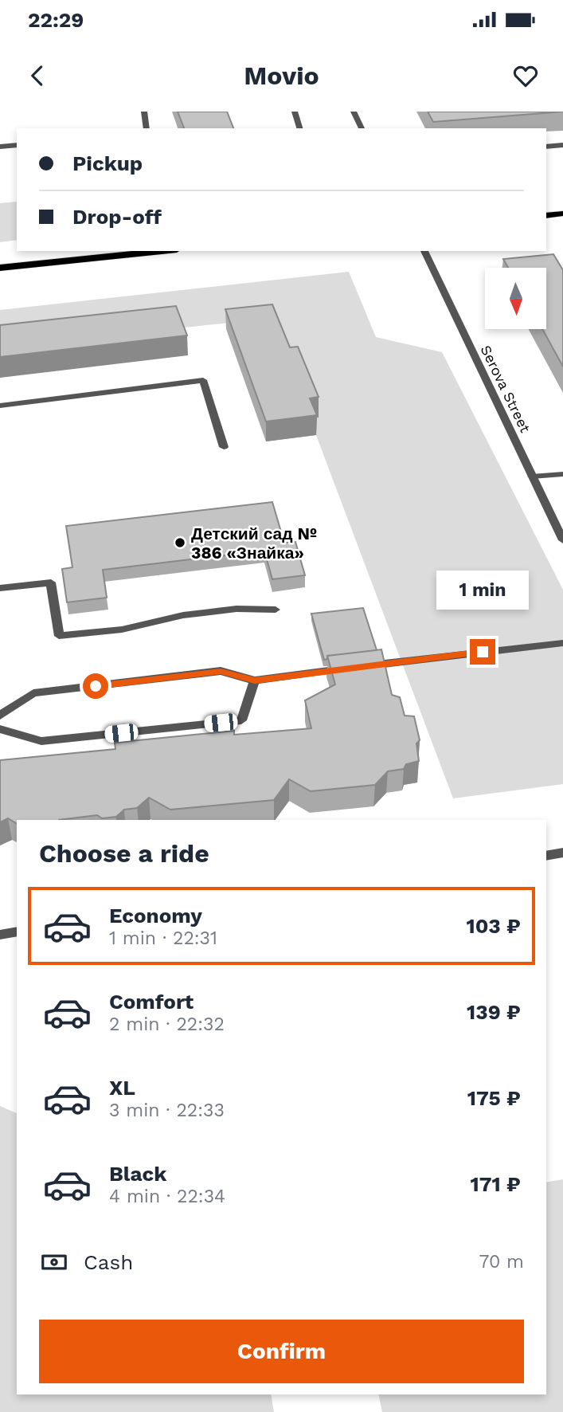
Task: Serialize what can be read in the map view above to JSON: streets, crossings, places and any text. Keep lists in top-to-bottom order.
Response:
{
  "streets": {
    "street": ["Serova Street"]
  },
  "places": ["Детский сад № 386 «Знайка»"],
  "north": "bottom",
  "page": {
    "status": "22:29",
    "header": "Movio",
    "banner": ["Pickup", "Drop-off"],
    "bubble": "1 min",
    "heading": "Choose a ride",
    "list": [
      {
        "name": "Economy",
        "note": "1 min · 22:31",
        "value": "103 ₽"
      },
      {
        "name": "Comfort",
        "note": "2 min · 22:32",
        "value": "139 ₽"
      },
      {
        "name": "XL",
        "note": "3 min · 22:33",
        "value": "175 ₽"
      },
      {
        "name": "Black",
        "note": "4 min · 22:34",
        "value": "171 ₽"
      }
    ],
    "pay": ["Cash", "70 m"],
    "buttons": "Confirm"
  }
}
